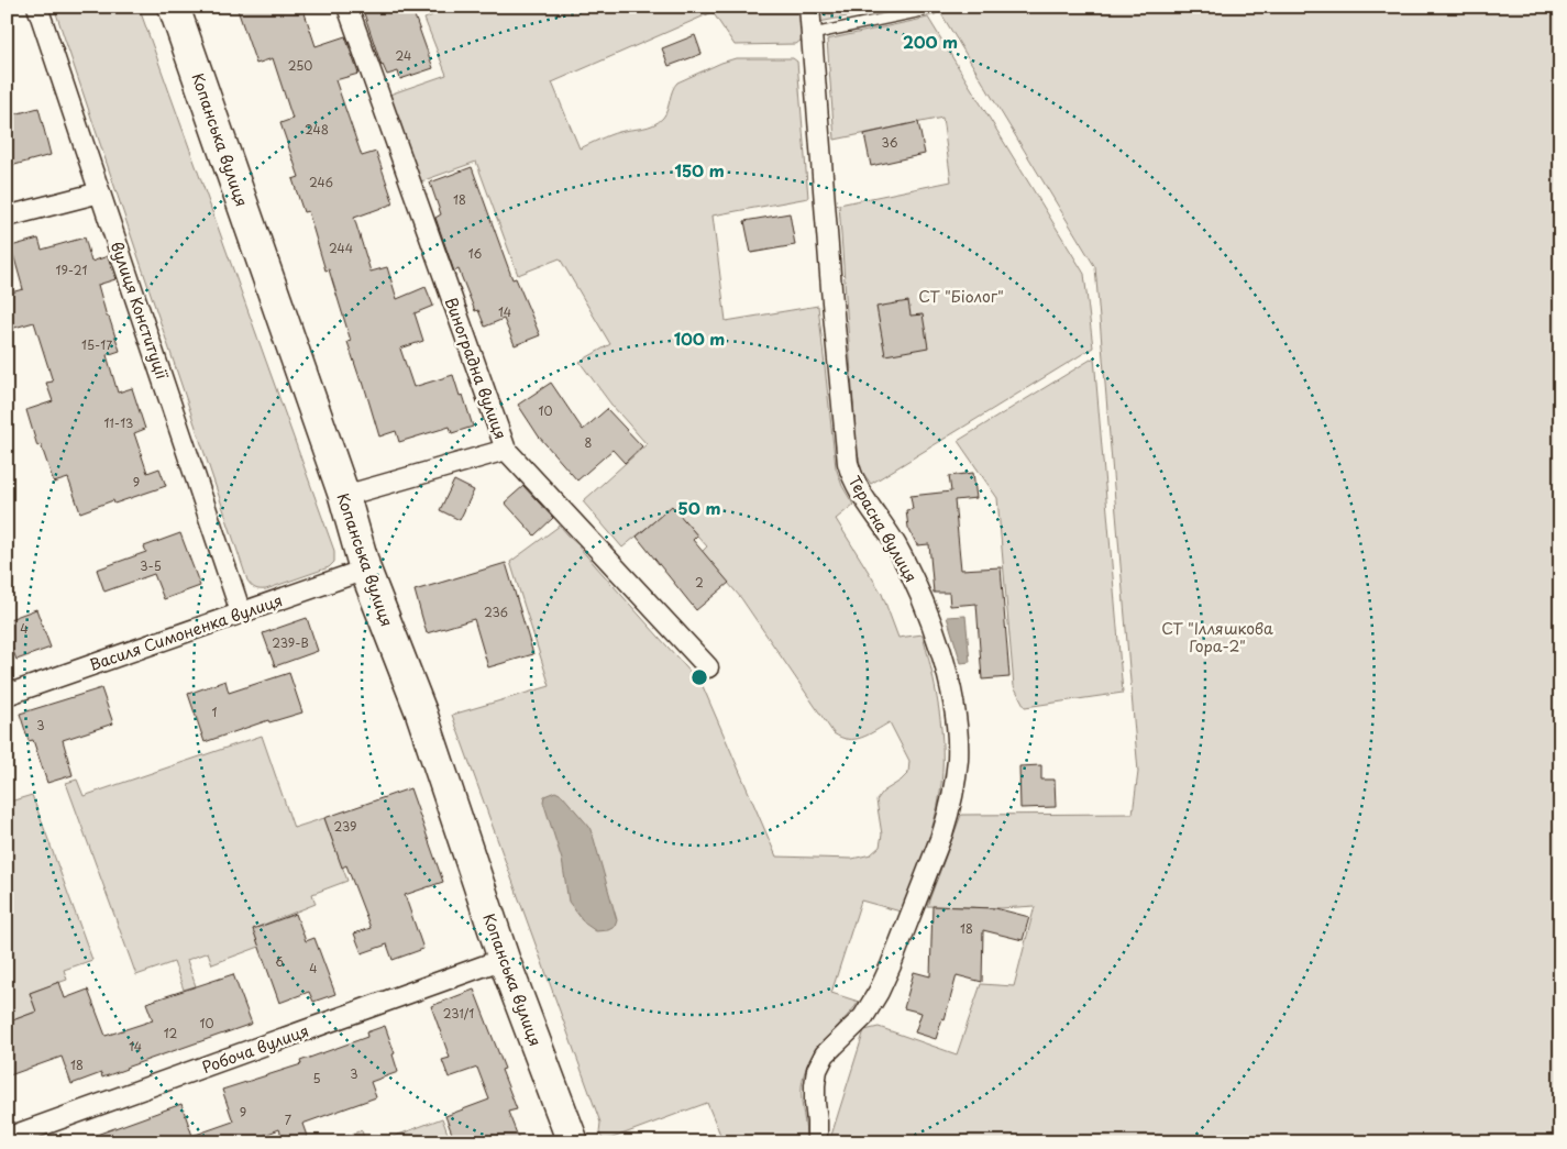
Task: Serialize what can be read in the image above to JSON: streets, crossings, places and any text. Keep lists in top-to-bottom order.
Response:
{
  "streets": {
    "highway": ["Копанська вулиця"],
    "street": [
      "вулиця Конституції",
      "Виноградна вулиця",
      "Терасна вулиця",
      "Василя Симоненка вулиця",
      "Робоча вулиця"
    ]
  },
  "crossings": [
    ["Копанська вулиця", "Василя Симоненка вулиця"],
    ["Копанська вулиця", "Робоча вулиця"],
    ["вулиця Конституції", "Василя Симоненка вулиця"]
  ],
  "parks": ["СТ \"Біолог\"", "СТ \"Ілляшкова Гора-2\""],
  "house_numbers": [
    "24",
    "250",
    "248",
    "36",
    "246",
    "18",
    "244",
    "16",
    "19-21",
    "14",
    "15-17",
    "10",
    "11-13",
    "8",
    "9",
    "3-5",
    "2",
    "236",
    "4",
    "239-В",
    "1",
    "3",
    "239",
    "18",
    "6",
    "4",
    "231/1",
    "10",
    "12",
    "14",
    "18",
    "3",
    "5",
    "9",
    "7"
  ],
  "rings": [
    "200 m",
    "150 m",
    "100 m",
    "50 m"
  ]
}
